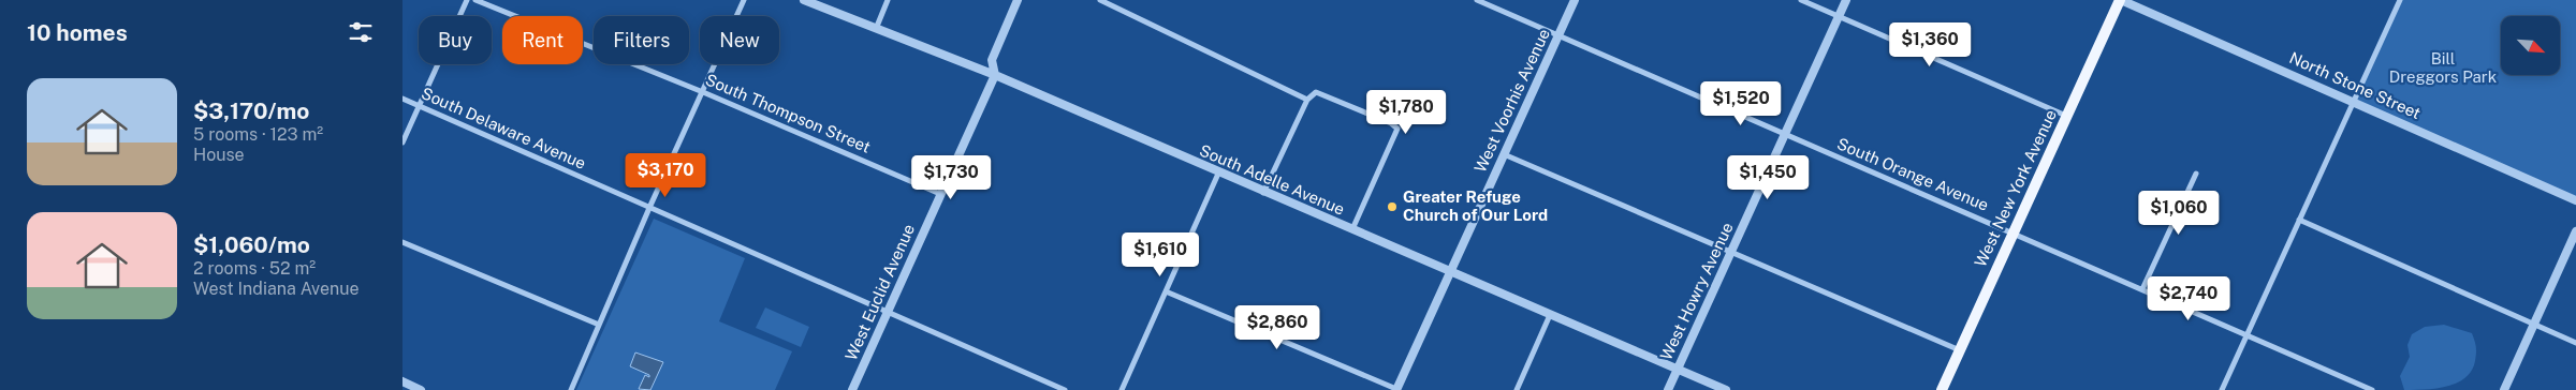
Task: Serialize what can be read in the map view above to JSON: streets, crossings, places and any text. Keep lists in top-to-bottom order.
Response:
{
  "streets": {
    "main road": ["West New York Avenue"],
    "street": [
      "North Stone Street",
      "West Voorhis Avenue",
      "South Thompson Street",
      "South Delaware Avenue",
      "South Orange Avenue",
      "South Adelle Avenue",
      "West Howry Avenue",
      "West Euclid Avenue"
    ]
  },
  "crossings": [
    ["North Stone Street", "West New York Avenue"],
    ["West Voorhis Avenue", "South Orange Avenue"],
    ["West Voorhis Avenue", "South Adelle Avenue"],
    ["South Thompson Street", "West Euclid Avenue"],
    ["South Delaware Avenue", "West Euclid Avenue"],
    ["South Orange Avenue", "West New York Avenue"],
    ["South Orange Avenue", "West Howry Avenue"],
    ["South Adelle Avenue", "West Howry Avenue"],
    ["South Adelle Avenue", "West Euclid Avenue"]
  ],
  "parks": ["Bill Dreggors Park"],
  "places": ["Greater Refuge Church of Our Lord"],
  "north": "bottom right",
  "page": {
    "heading": "10 homes",
    "chip": [
      "Buy",
      "Rent",
      "Filters",
      "New"
    ],
    "price": [
      "$1,360",
      "$1,520",
      "$1,780",
      "$3,170",
      "$1,730",
      "$1,450",
      "$1,060",
      "$1,610",
      "$2,740",
      "$2,860"
    ],
    "list": [
      {
        "name": "$3,170/mo",
        "note": "5 rooms · 123 m² · House"
      },
      {
        "name": "$1,060/mo",
        "note": "2 rooms · 52 m² · West Indiana Avenue"
      }
    ]
  }
}
